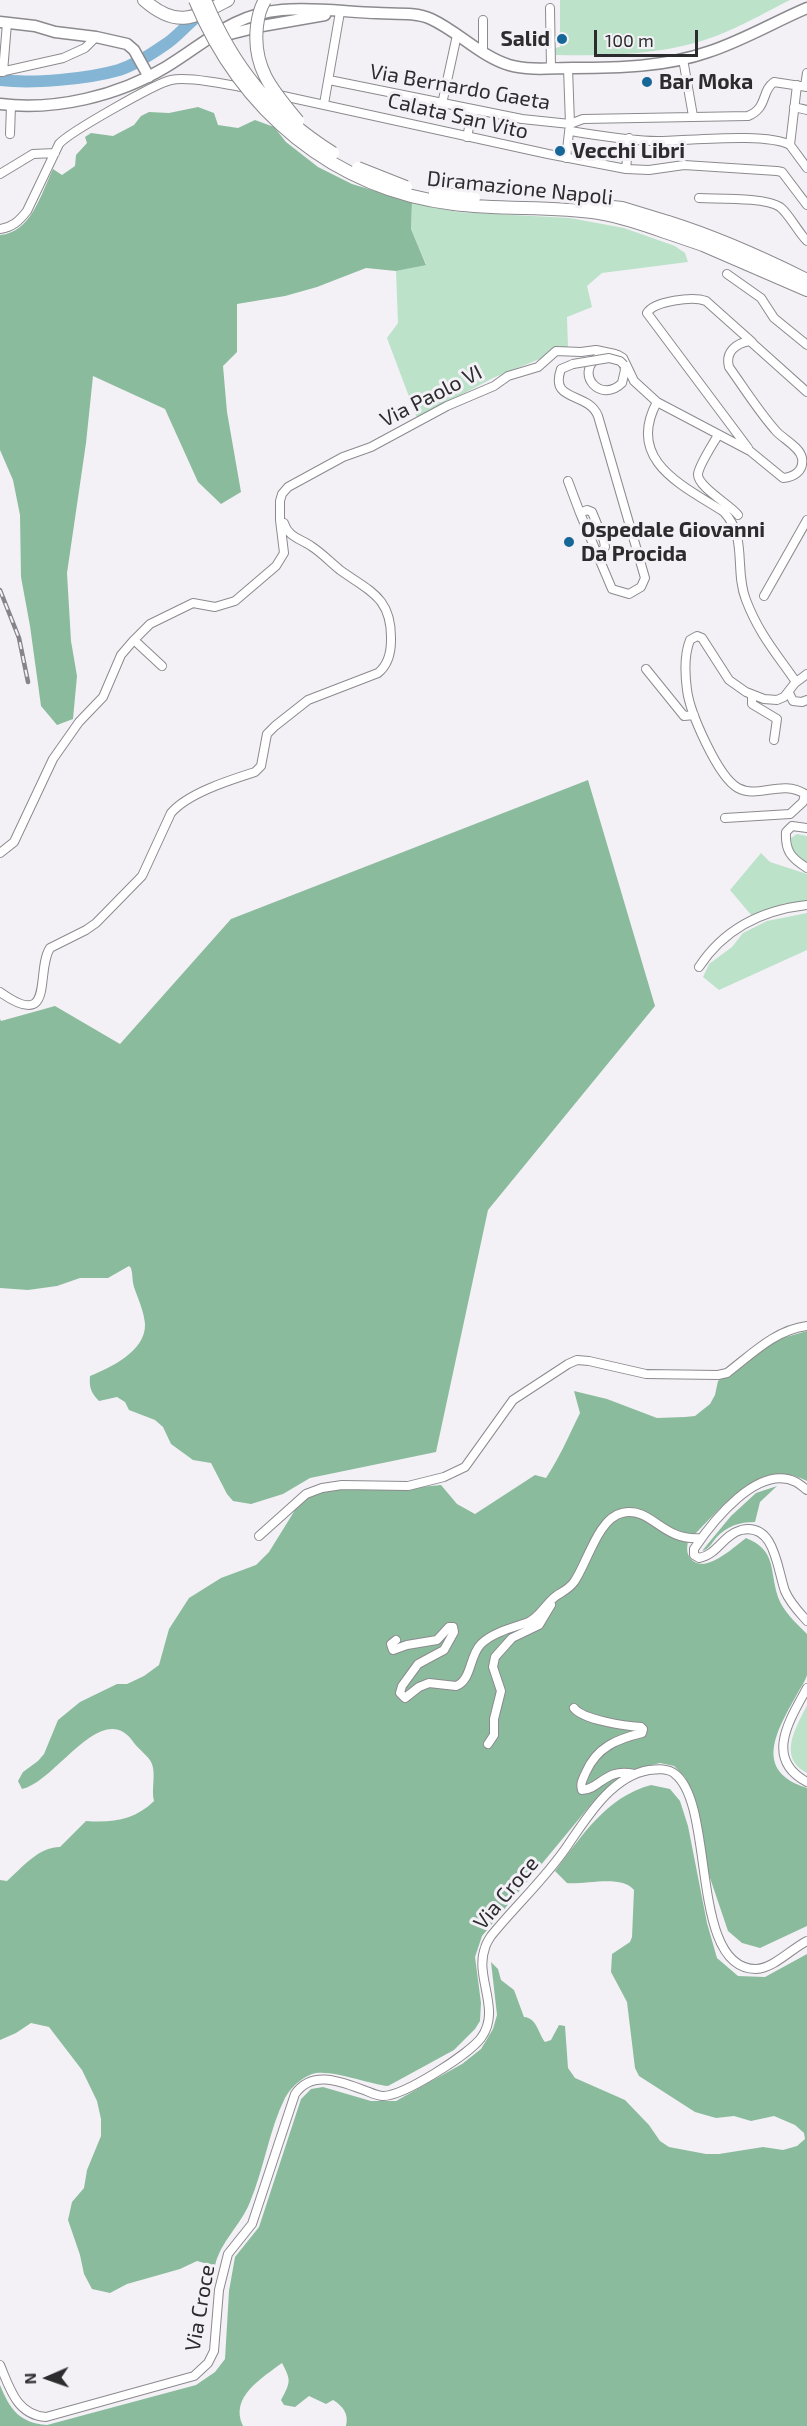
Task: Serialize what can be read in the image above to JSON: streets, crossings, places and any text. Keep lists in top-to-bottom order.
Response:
{
  "streets": {
    "highway": ["Diramazione Napoli"],
    "street": [
      "Via Bernardo Gaeta",
      "Calata San Vito",
      "Via Paolo VI",
      "Via Croce"
    ]
  },
  "places": [
    "Salid",
    "Bar Moka",
    "Vecchi Libri",
    "Ospedale Giovanni Da Procida"
  ],
  "scale_bar": "100 m",
  "north": "left"
}
